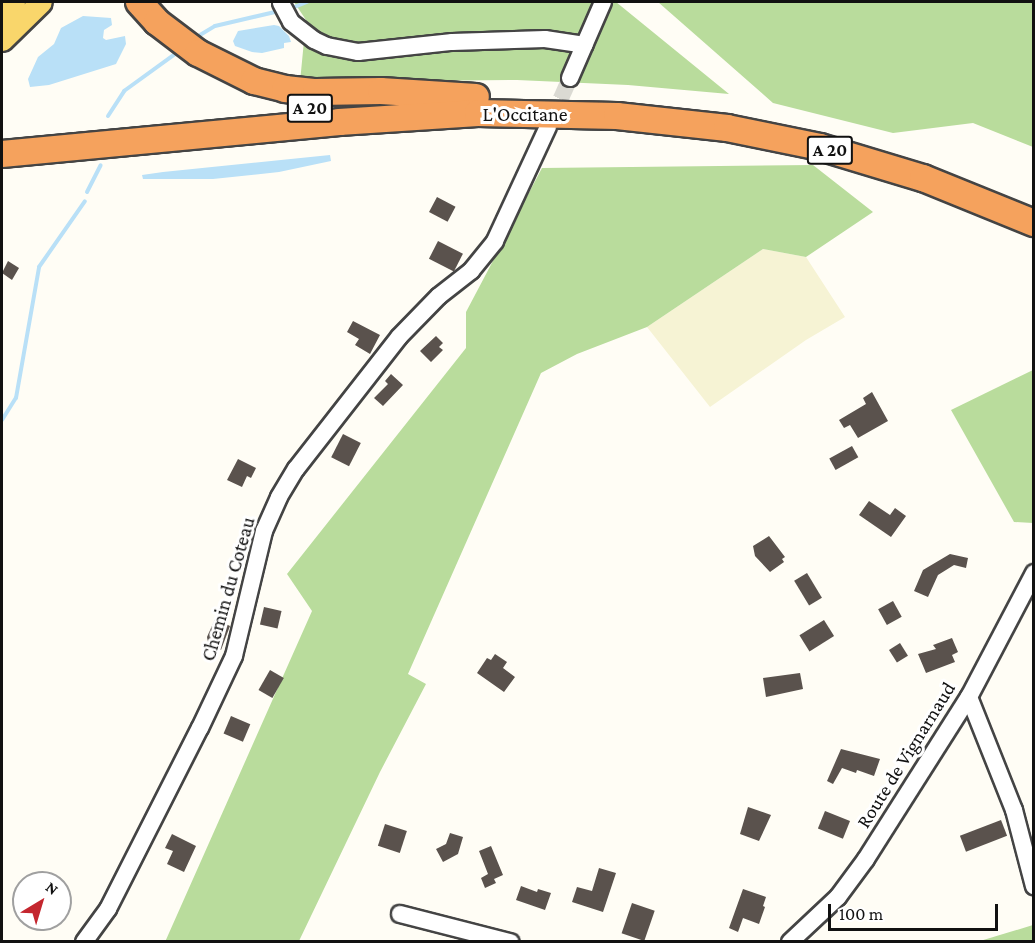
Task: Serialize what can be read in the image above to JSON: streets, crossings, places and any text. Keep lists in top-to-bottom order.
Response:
{
  "streets": {
    "highway": ["A 20", "L'Occitane"],
    "street": ["Chemin du Coteau", "Route de Vignarnaud"]
  },
  "scale_bar": "100 m",
  "north": "top right"
}
